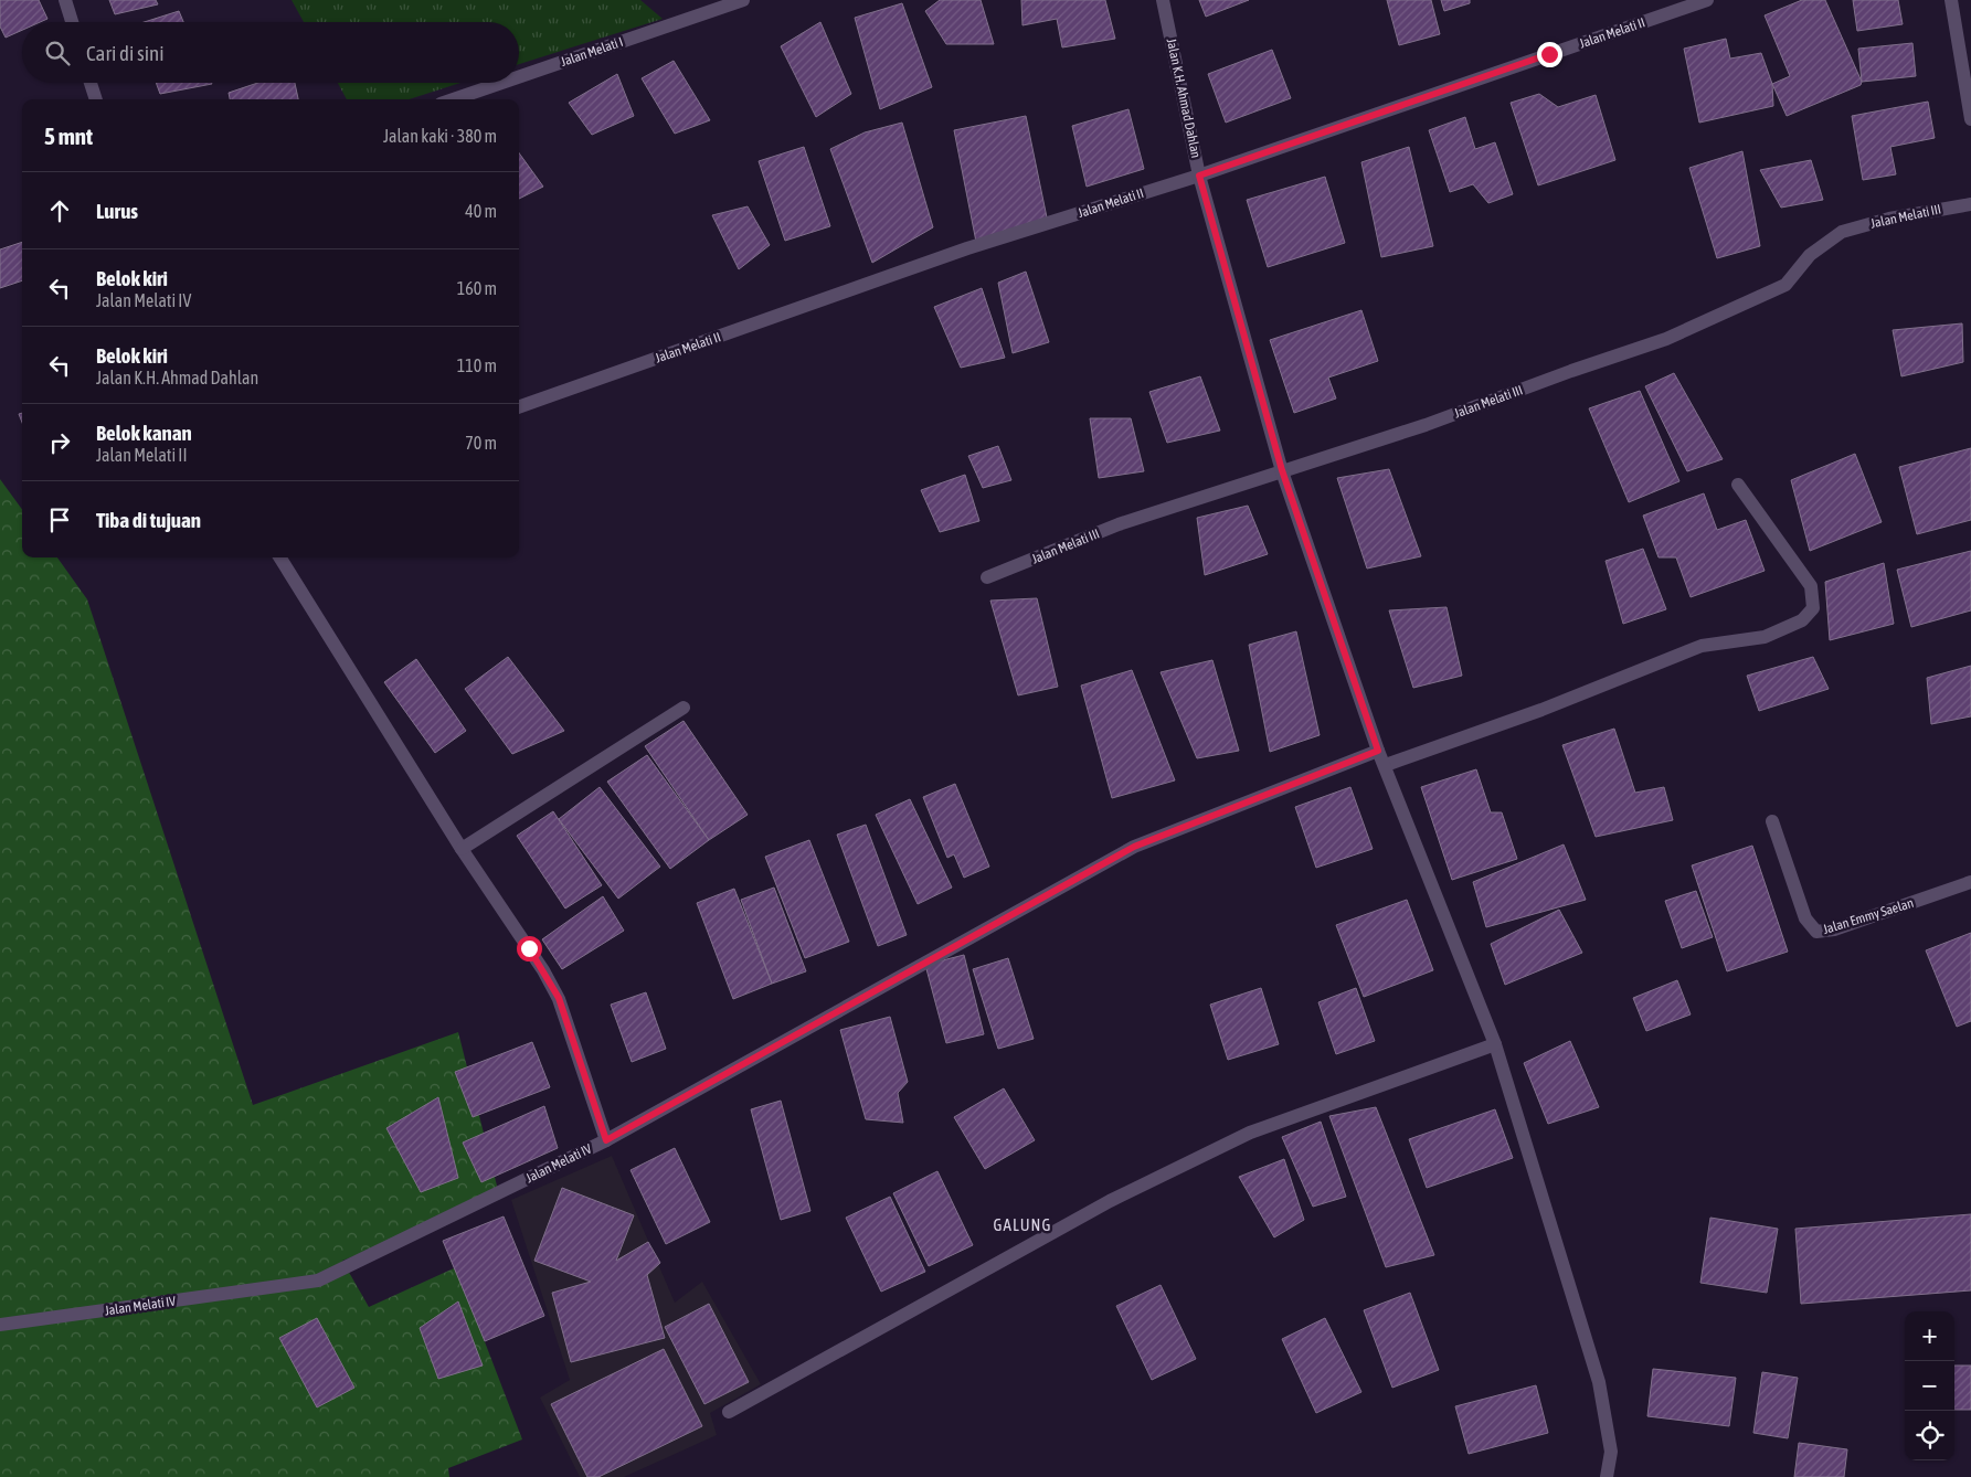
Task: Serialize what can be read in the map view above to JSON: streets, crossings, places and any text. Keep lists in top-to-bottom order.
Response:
{
  "streets": {
    "street": [
      "Jalan Melati II",
      "Jalan Melati I",
      "Jalan K.H. Ahmad Dahlan",
      "Jalan Melati III",
      "Jalan Emmy Saelan",
      "Jalan Melati IV"
    ]
  },
  "crossings": [
    ["Jalan Melati II", "Jalan K.H. Ahmad Dahlan"],
    ["Jalan K.H. Ahmad Dahlan", "Jalan Melati III"],
    ["Jalan K.H. Ahmad Dahlan", "Jalan Melati IV"]
  ],
  "districts": ["GALUNG"],
  "page": {
    "search": "Cari di sini",
    "heading": ["5 mnt", "Jalan kaki · 380 m"],
    "list": [
      ["Lurus", "40 m"],
      ["Belok kiri", "Jalan Melati IV", "160 m"],
      ["Belok kiri", "Jalan K.H. Ahmad Dahlan", "110 m"],
      ["Belok kanan", "Jalan Melati II", "70 m"],
      "Tiba di tujuan"
    ],
    "map_buttons": ["+", "−"]
  }
}
